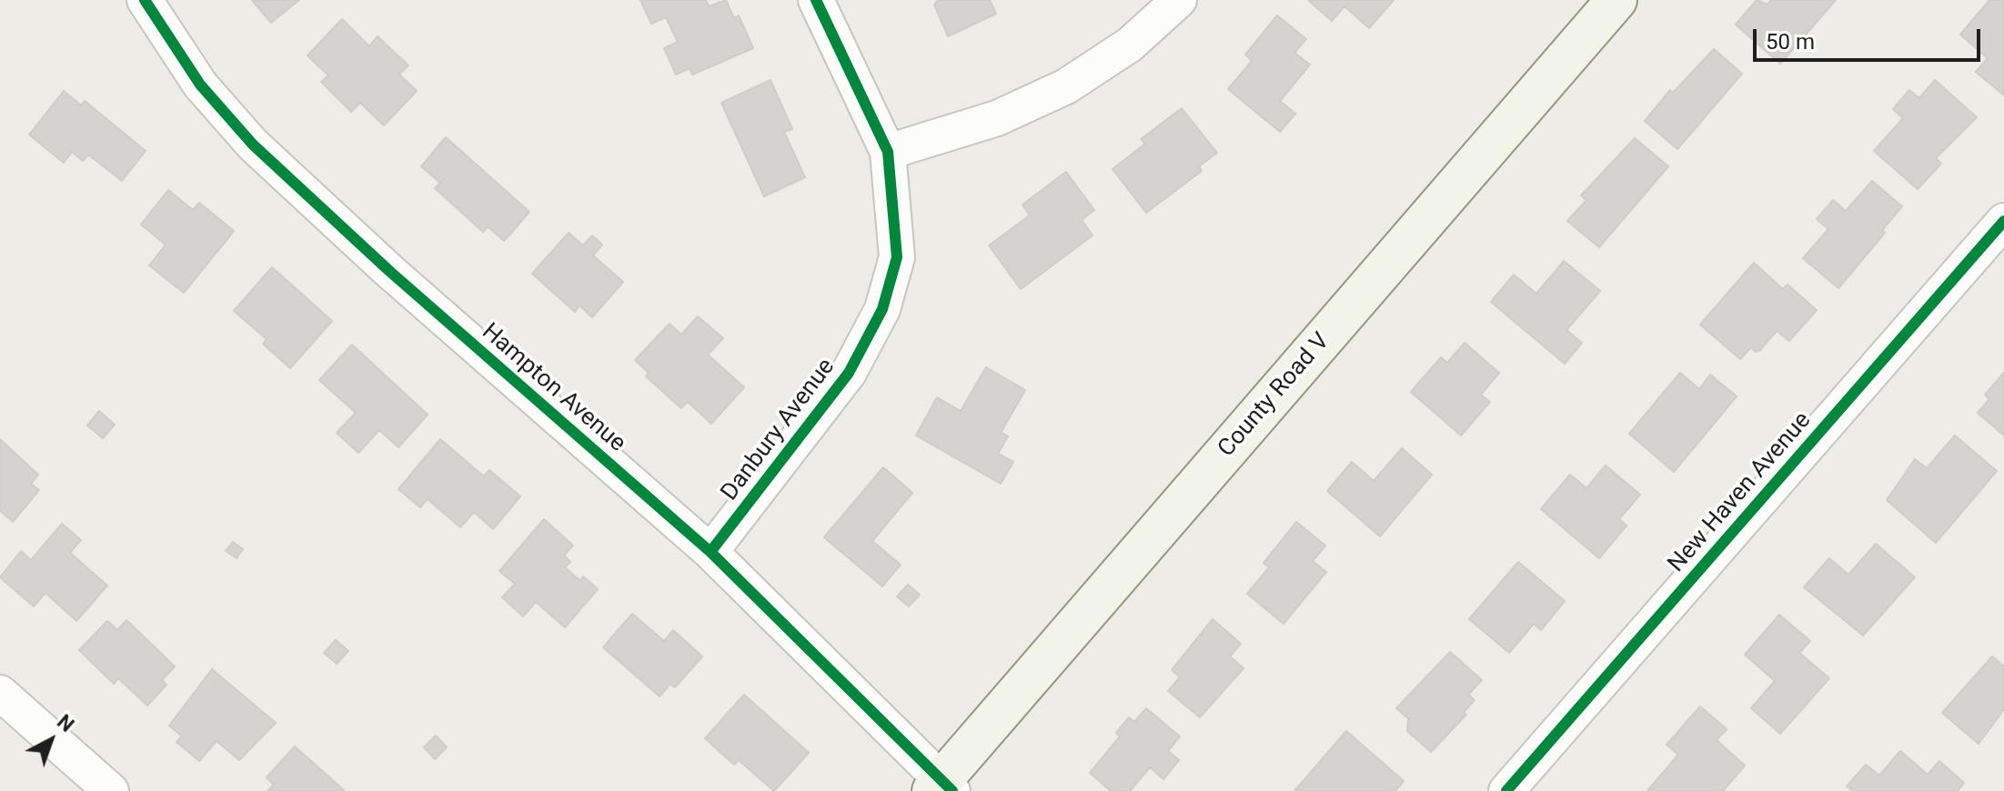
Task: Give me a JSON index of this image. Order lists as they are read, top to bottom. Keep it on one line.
{"streets":{"main road":["County Road V"],"street":["Hampton Avenue","Danbury Avenue","New Haven Avenue"]},"crossings":[["Hampton Avenue","County Road V"],["Hampton Avenue","Danbury Avenue"]],"scale_bar":"50 m","north":"top right"}
